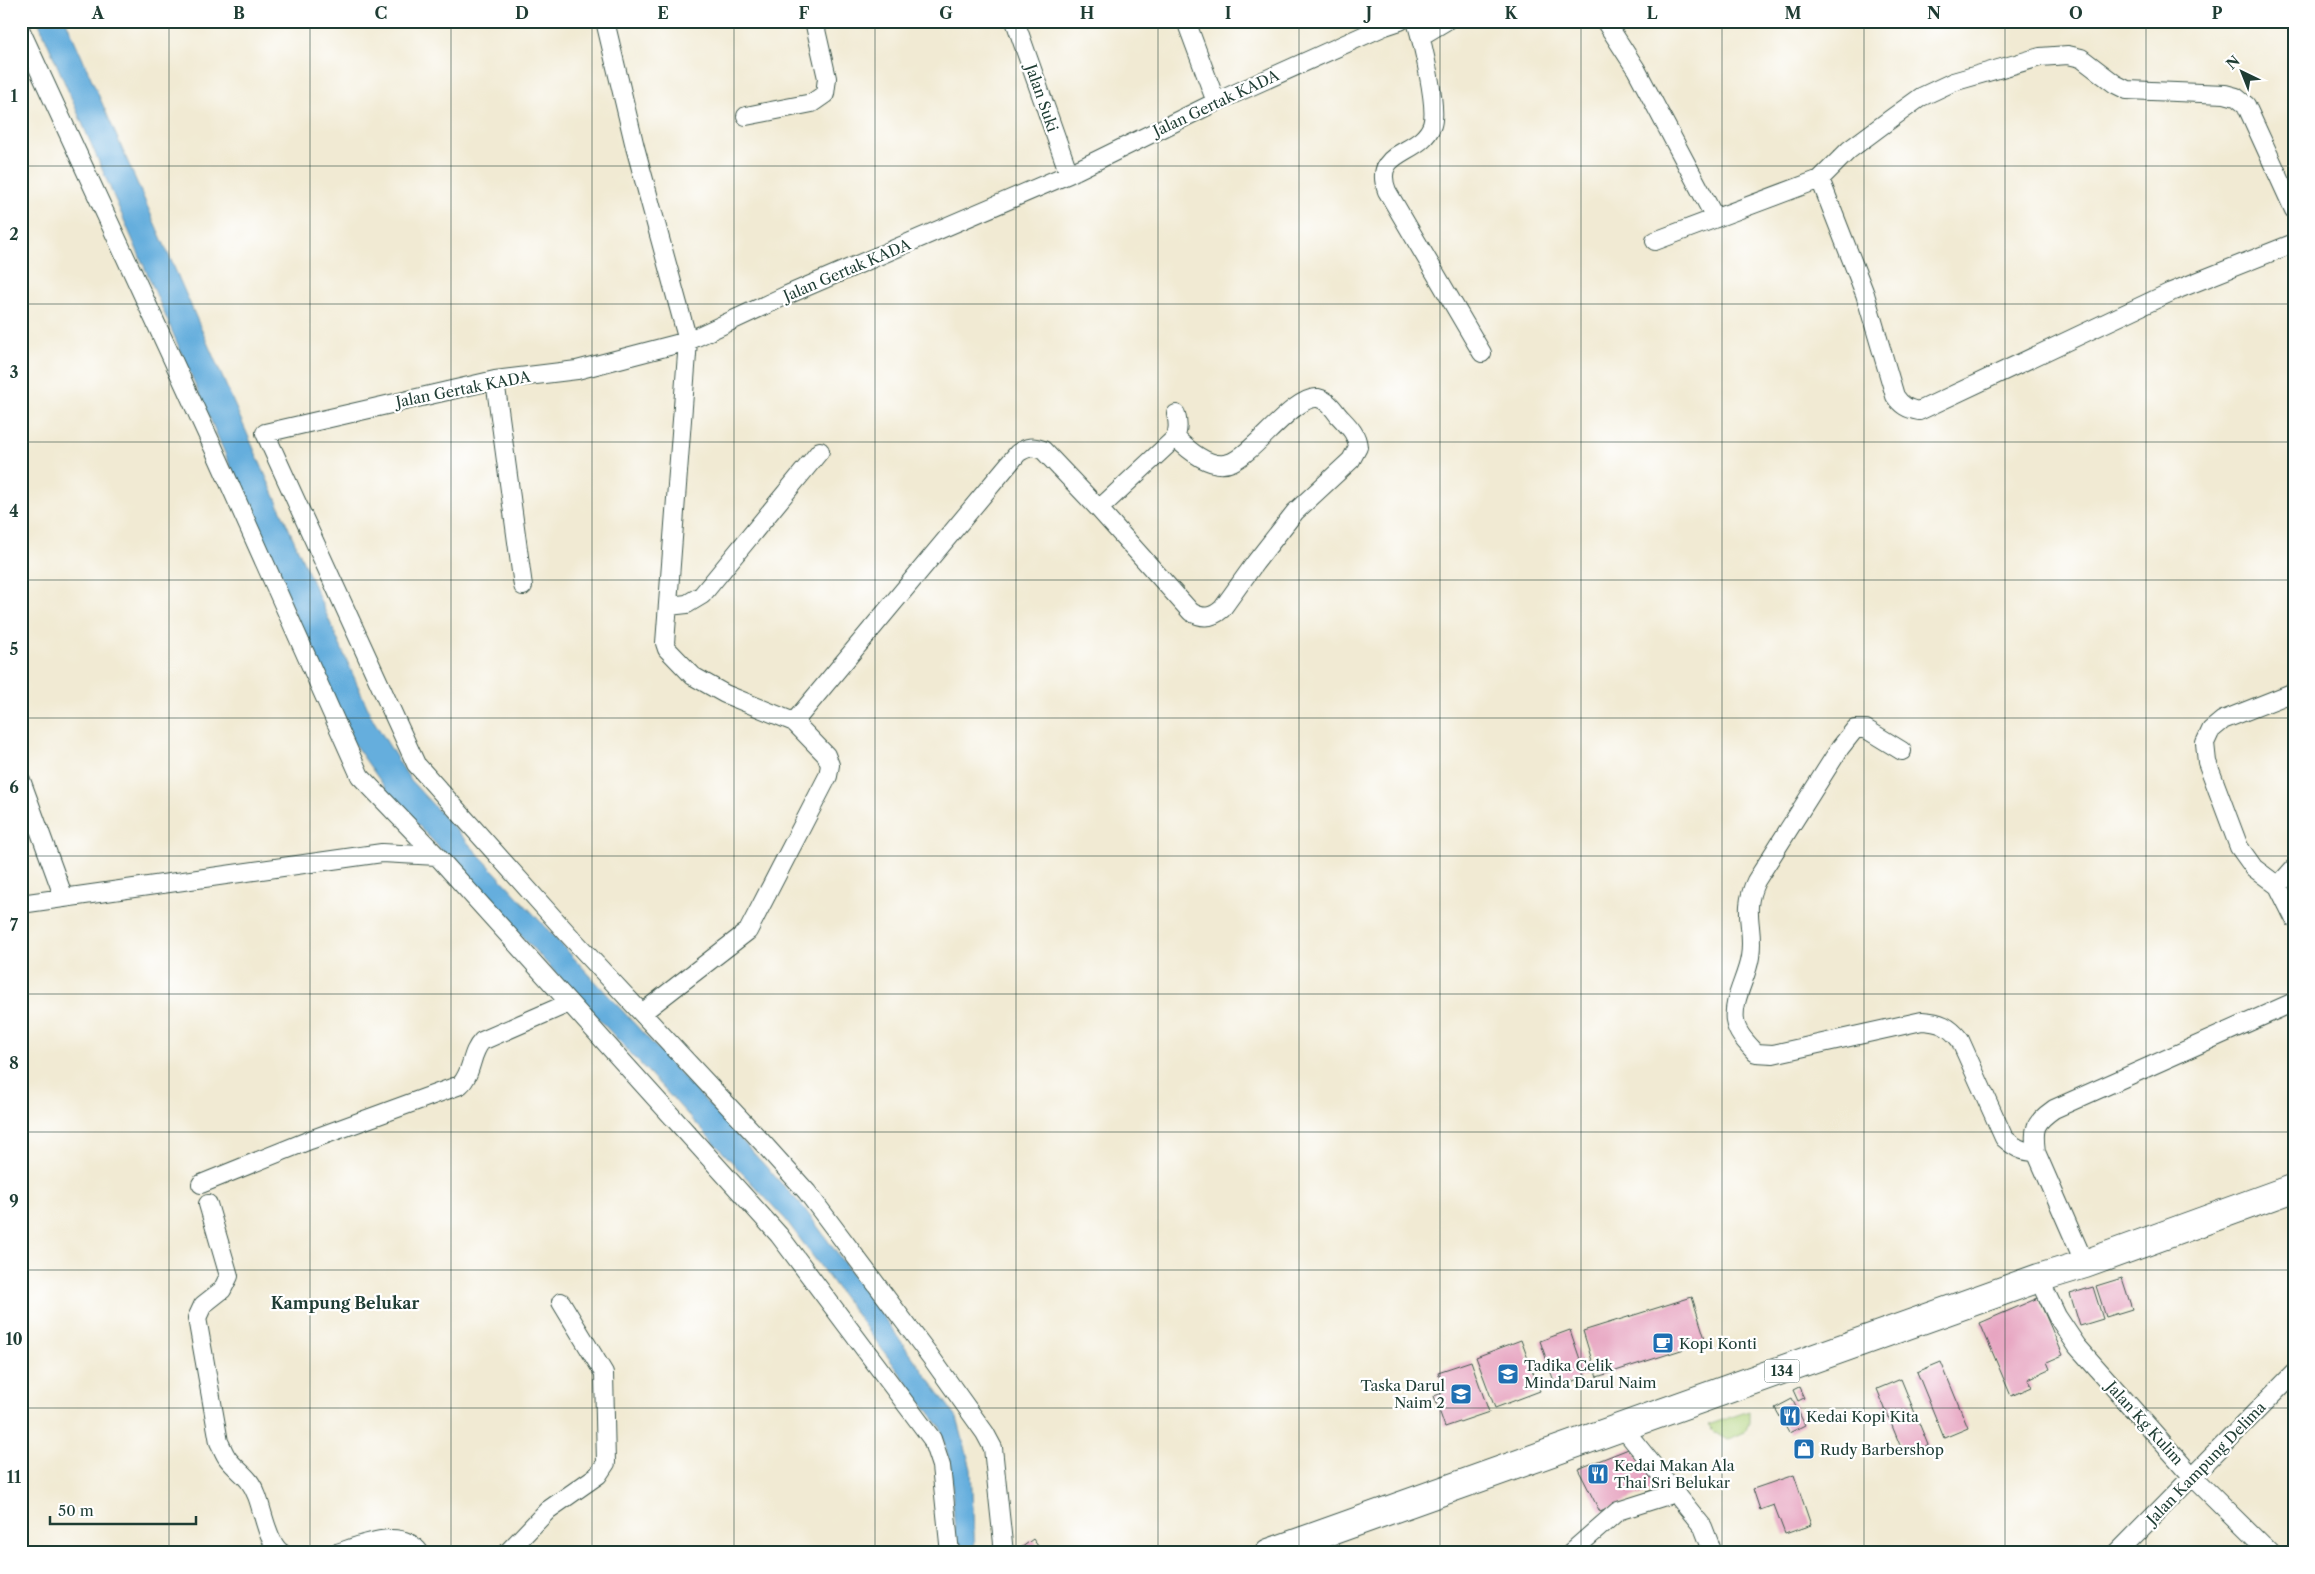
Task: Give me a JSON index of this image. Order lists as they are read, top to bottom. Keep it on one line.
{"streets":{"main road":["134"],"street":["Jalan Suki","Jalan Gertak KADA","Jalan Kg Kulim","Jalan Kampung Delima"]},"crossings":[["Jalan Suki","Jalan Gertak KADA"],["134","Jalan Kg Kulim"],["Jalan Kg Kulim","Jalan Kampung Delima"]],"districts":["Kampung Belukar"],"places":{"cafe":["Kopi Konti"],"school or university":["Tadika Celik Minda Darul Naim","Taska Darul Naim 2"],"restaurant":["Kedai Kopi Kita","Kedai Makan Ala Thai Sri Belukar"],"shop":["Rudy Barbershop"]},"scale_bar":"50 m","north":"top left","grid":{"columns":["A","B","C","D","E","F","G","H","I","J","K","L","M","N","O","P"],"rows":["1","2","3","4","5","6","7","8","9","10","11"]}}
